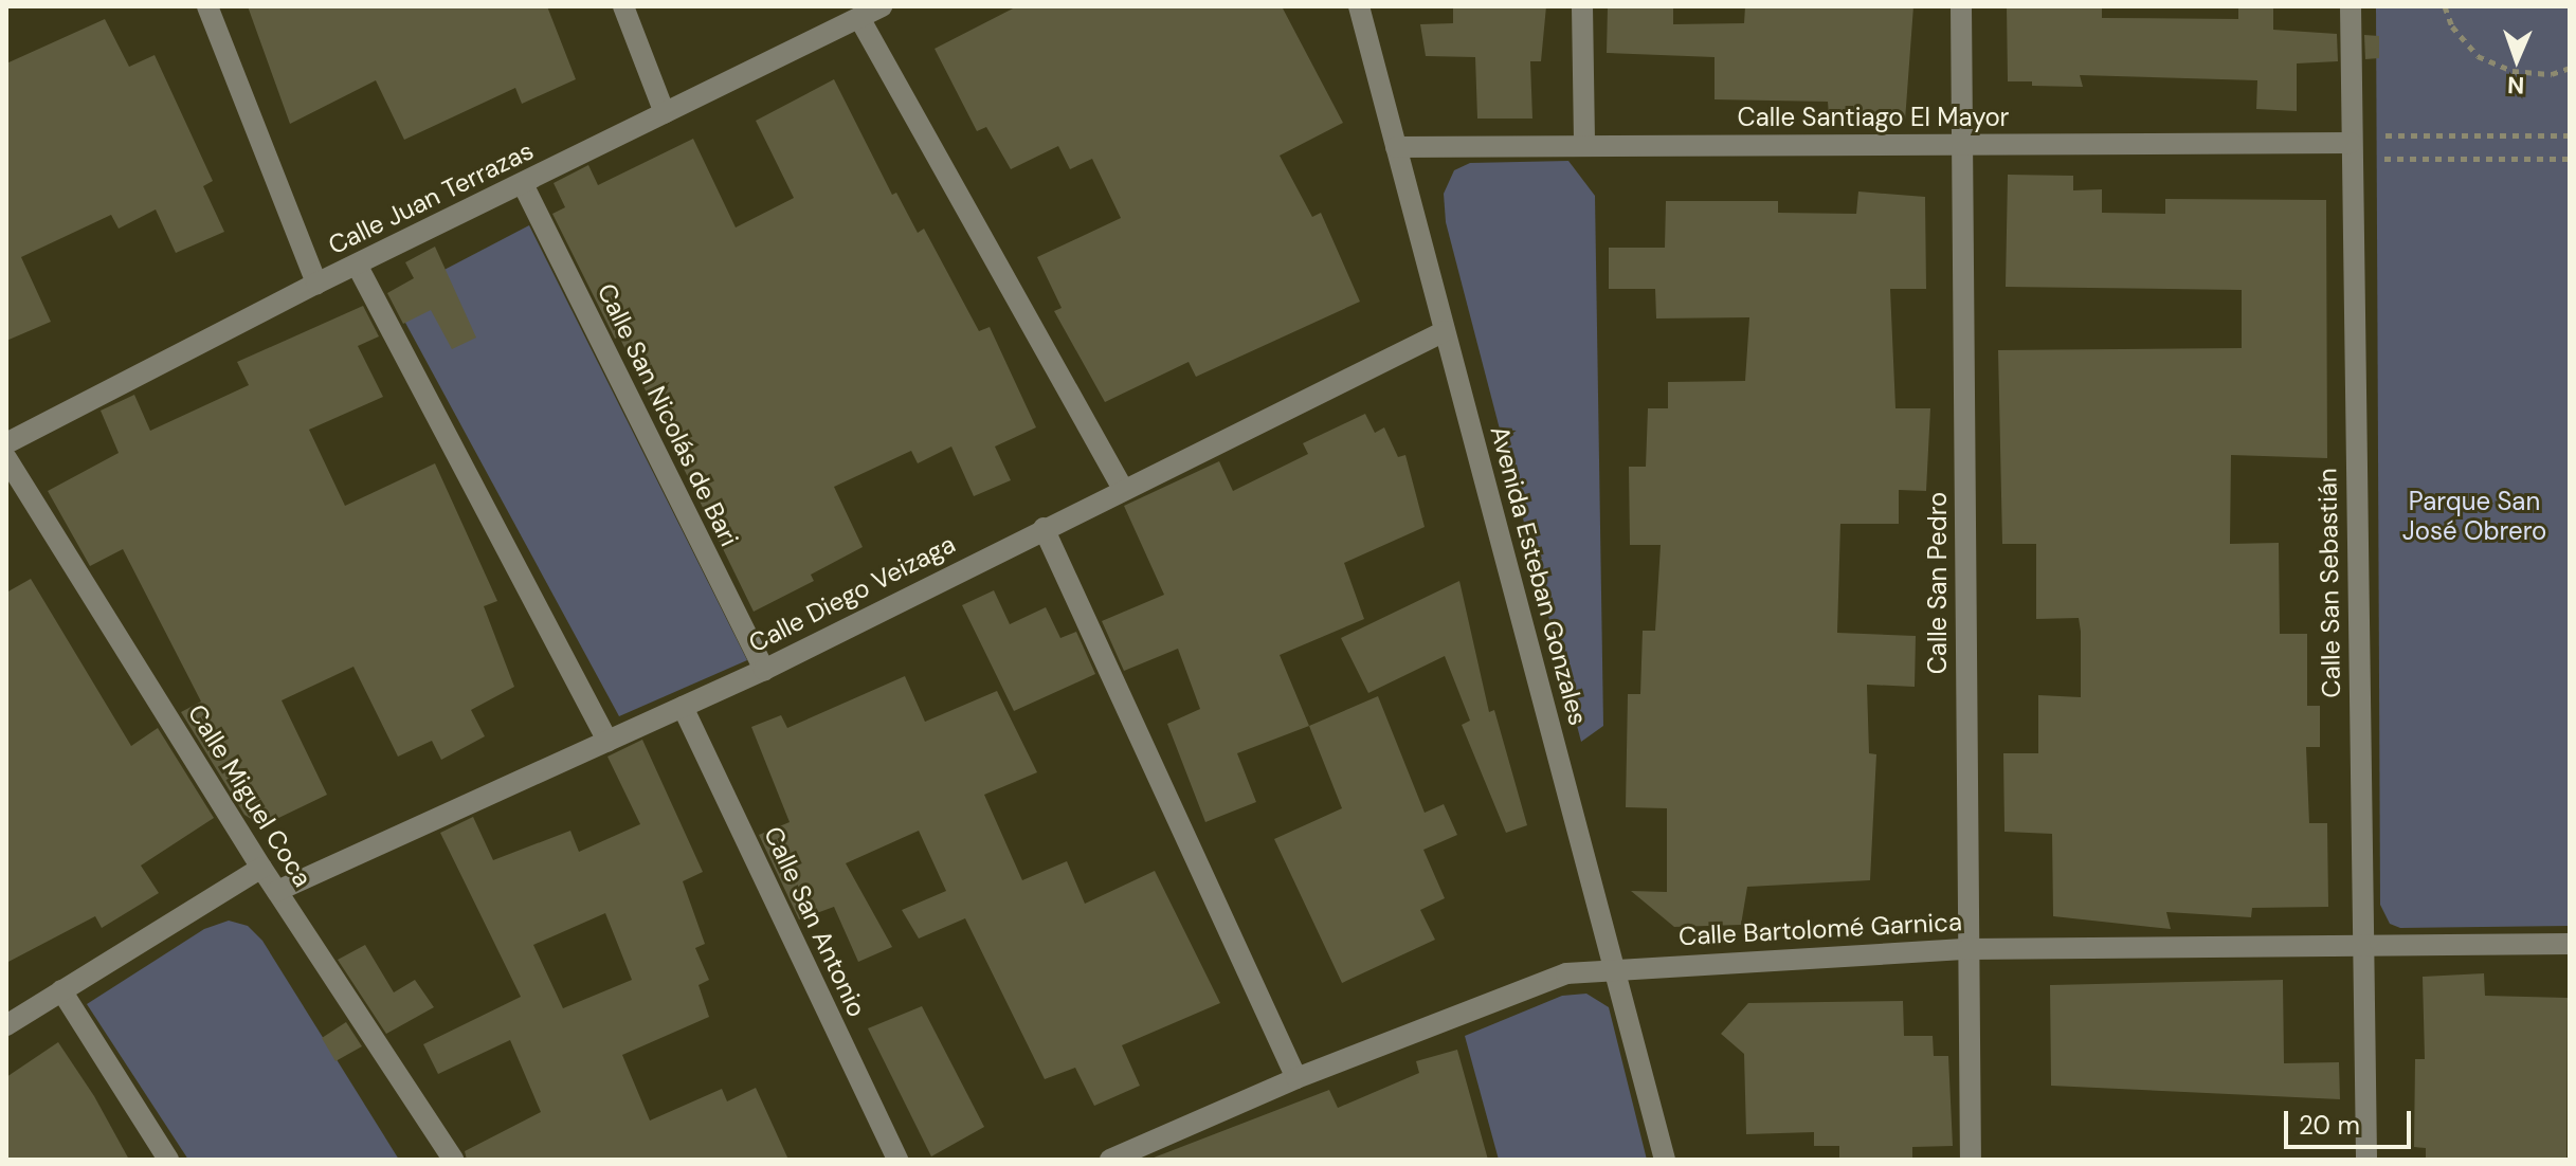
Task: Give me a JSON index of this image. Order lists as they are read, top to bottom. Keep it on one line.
{"streets":{"street":["Calle Santiago El Mayor","Calle Juan Terrazas","Calle San Nicolás de Bari","Avenida Esteban Gonzales","Calle San Pedro","Calle San Sebastián","Calle Diego Veizaga","Calle Miguel Coca","Calle San Antonio","Calle Bartolomé Garnica"]},"crossings":[["Calle Santiago El Mayor","Avenida Esteban Gonzales"],["Calle Santiago El Mayor","Calle San Pedro"],["Calle Santiago El Mayor","Calle San Sebastián"],["Calle Juan Terrazas","Calle San Nicolás de Bari"],["Calle San Nicolás de Bari","Calle Diego Veizaga"],["Avenida Esteban Gonzales","Calle Diego Veizaga"],["Avenida Esteban Gonzales","Calle Bartolomé Garnica"],["Calle San Pedro","Calle Bartolomé Garnica"],["Calle San Sebastián","Calle Bartolomé Garnica"],["Calle Diego Veizaga","Calle Miguel Coca"],["Calle Diego Veizaga","Calle San Antonio"]],"parks":["Parque San José Obrero"],"scale_bar":"20 m","north":"bottom"}
